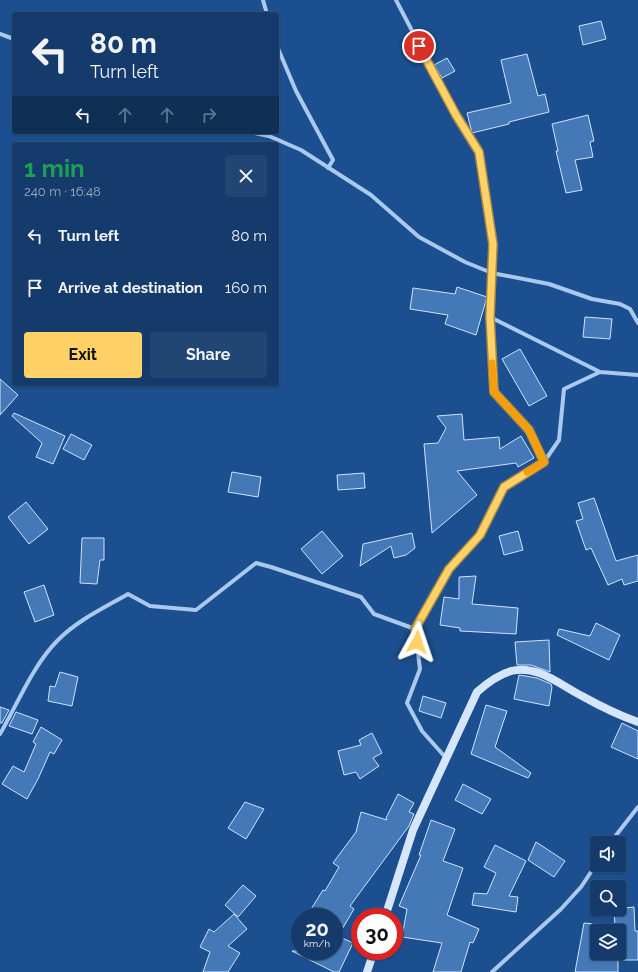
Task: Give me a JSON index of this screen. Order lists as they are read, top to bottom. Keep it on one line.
{"page":{"turn":["80 m","Turn left"],"heading":["1 min","240 m · 16:48"],"list":[{"name":"Turn left","value":"80 m"},{"name":"Arrive at destination","value":"160 m"}],"buttons":["Exit","Share"],"speed":"20 km/h","limit":"30"}}
